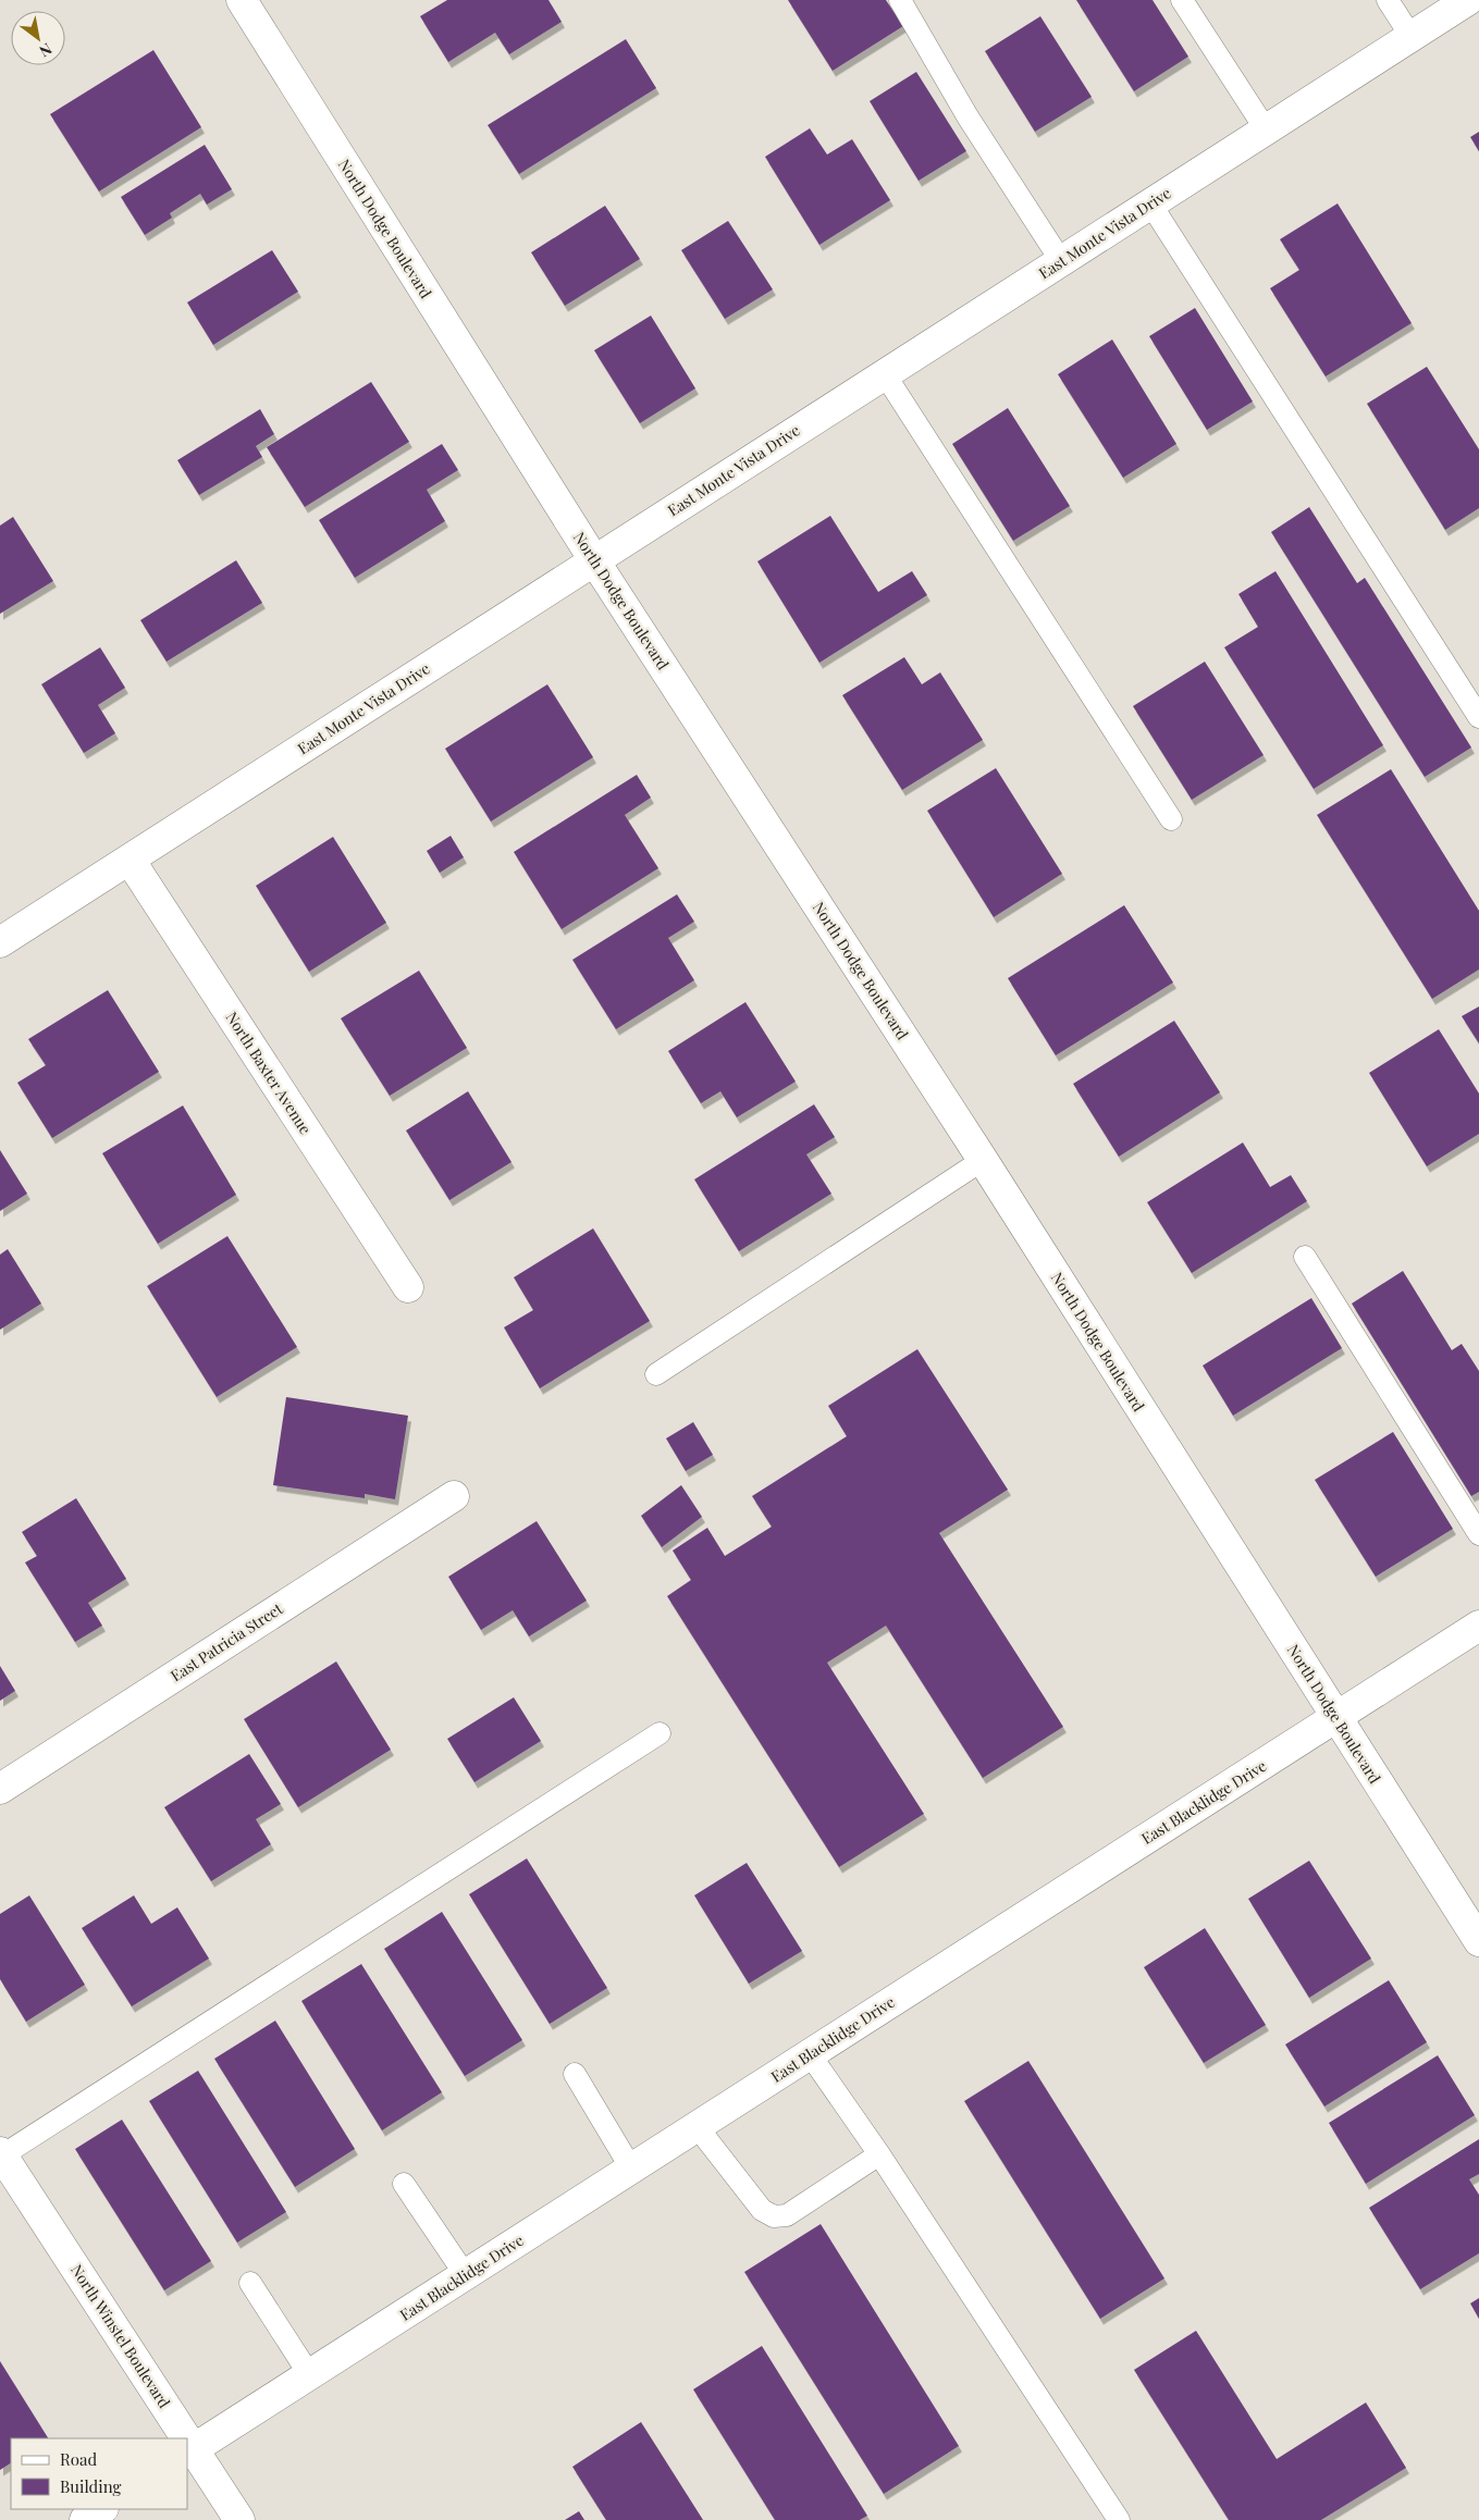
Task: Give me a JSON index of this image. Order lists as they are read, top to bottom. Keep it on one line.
{"streets":{"street":["North Dodge Boulevard","East Monte Vista Drive","North Baxter Avenue","East Patricia Street","East Blacklidge Drive","North Winstel Boulevard"]},"crossings":[["North Dodge Boulevard","East Monte Vista Drive"],["North Dodge Boulevard","East Blacklidge Drive"],["East Monte Vista Drive","North Baxter Avenue"],["East Blacklidge Drive","North Winstel Boulevard"]],"legend":["Road","Building"],"north":"bottom right"}
